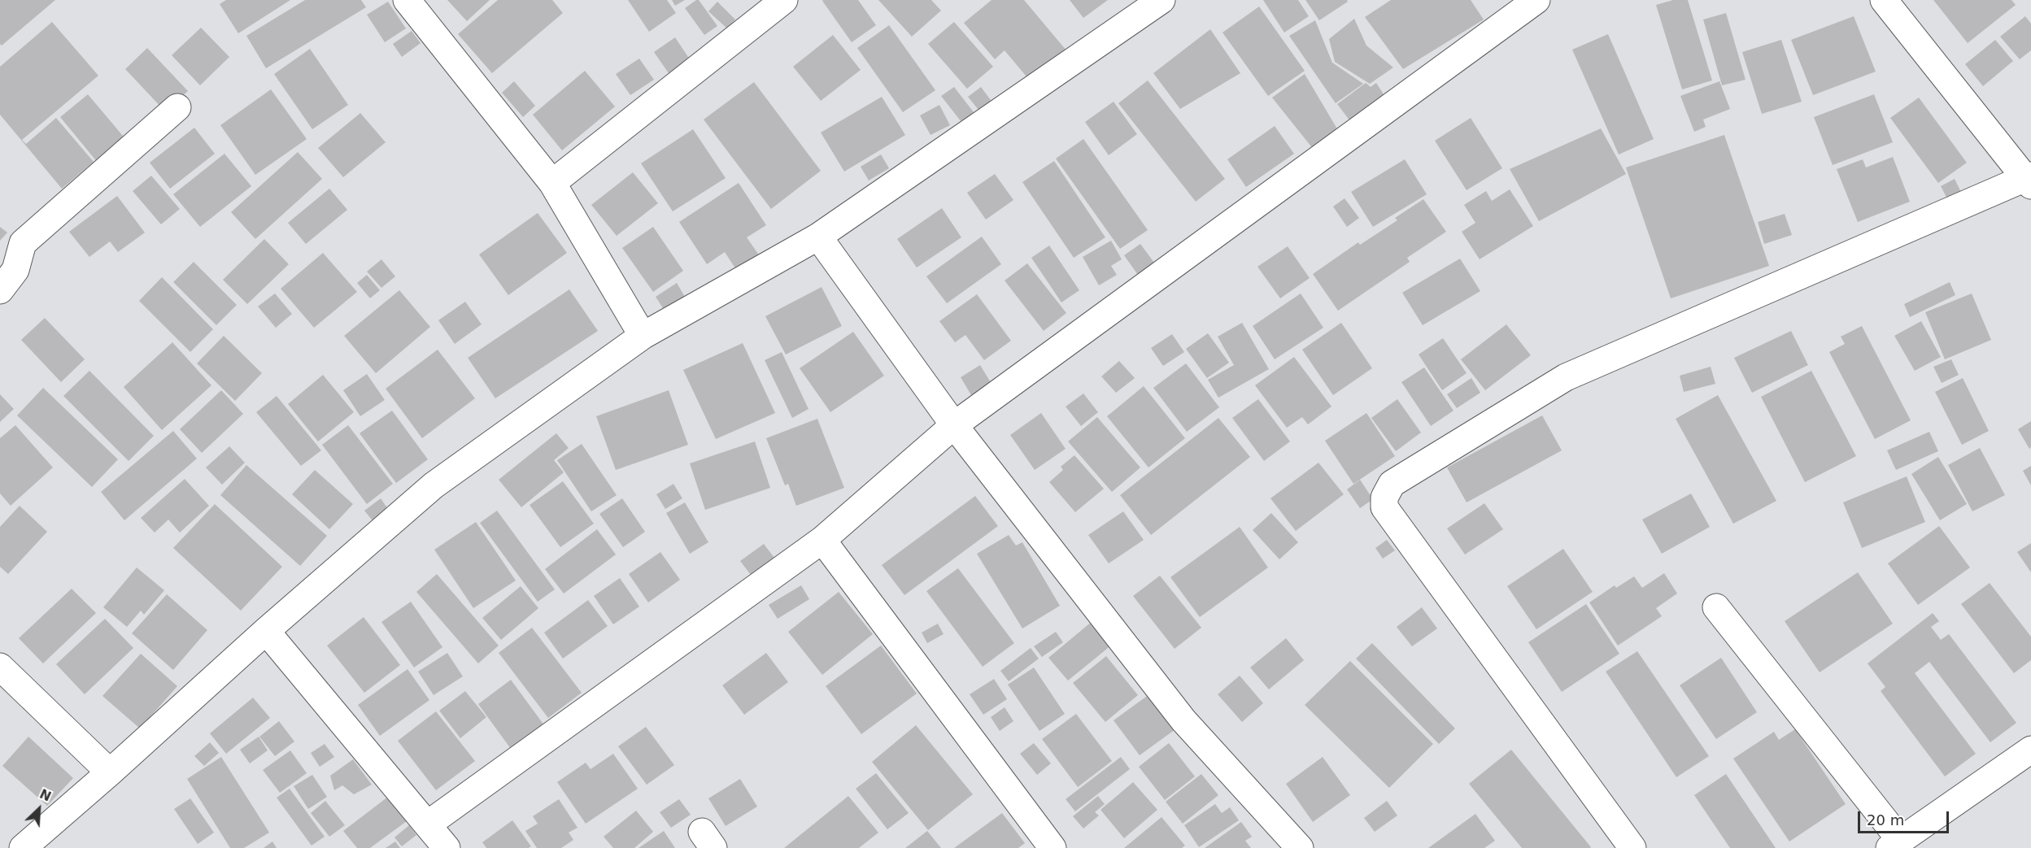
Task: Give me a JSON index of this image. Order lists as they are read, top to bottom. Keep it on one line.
{"scale_bar":"20 m","north":"top right"}
